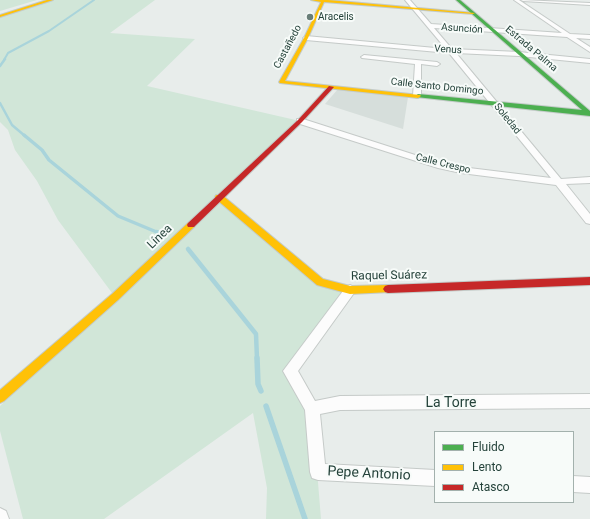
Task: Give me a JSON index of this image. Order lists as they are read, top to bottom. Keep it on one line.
{"streets":{"main road":["Castañedo","Estrada Palma","Calle Santo Domingo","Línea","Raquel Suárez"],"street":["Asunción","Venus","Soledad","Calle Crespo","La Torre","Pepe Antonio"]},"crossings":[["Asunción","Estrada Palma"],["Asunción","Soledad"],["Castañedo","Venus"],["Castañedo","Calle Santo Domingo"],["Estrada Palma","Venus"],["Estrada Palma","Calle Santo Domingo"],["Venus","Soledad"],["Calle Santo Domingo","Soledad"],["Calle Santo Domingo","Línea"],["Soledad","Calle Crespo"],["Calle Crespo","Línea"],["Línea","Raquel Suárez"],["Raquel Suárez","Pepe Antonio"],["La Torre","Pepe Antonio"]],"places":["Aracelis"],"legend":["Fluido","Lento","Atasco"]}
